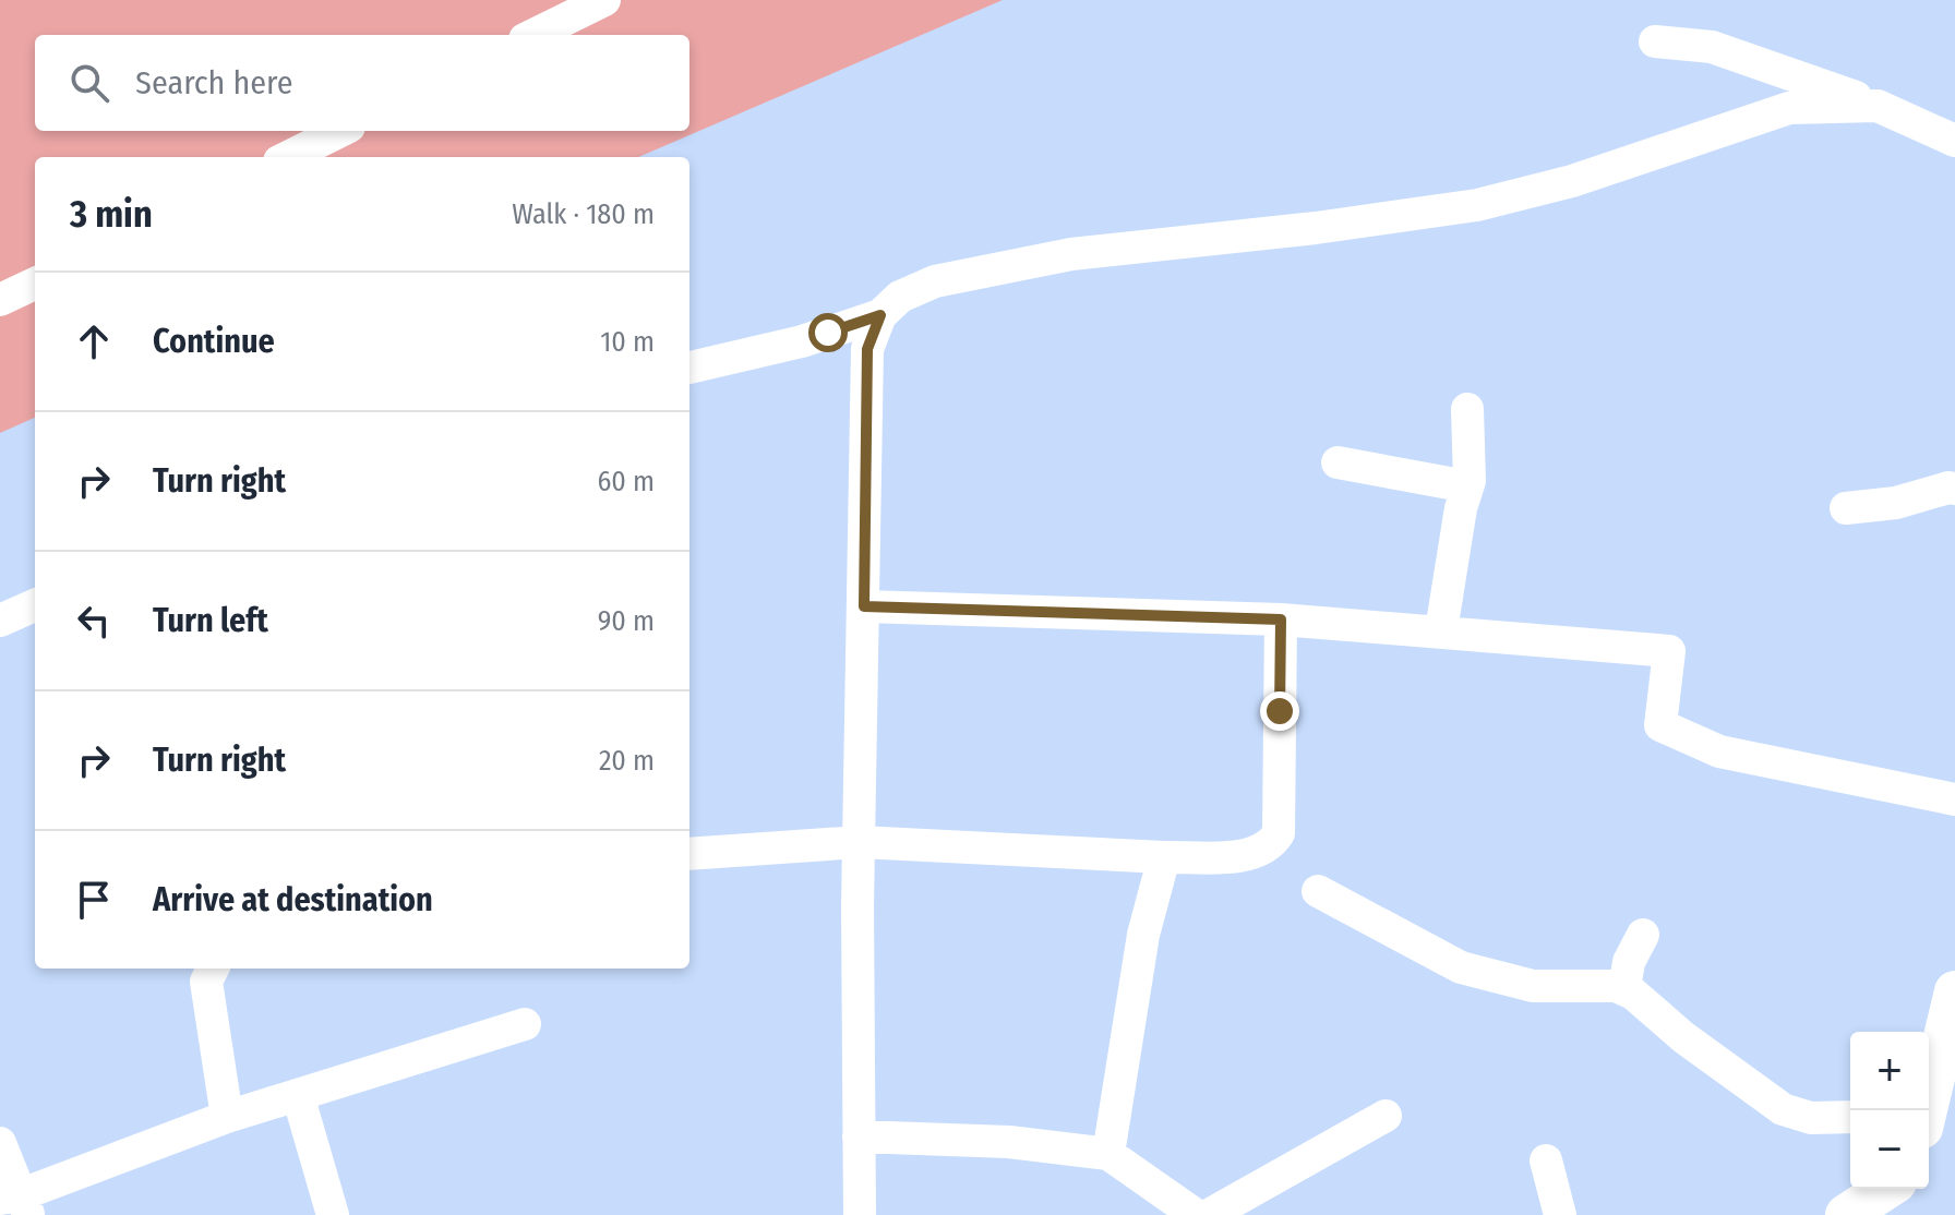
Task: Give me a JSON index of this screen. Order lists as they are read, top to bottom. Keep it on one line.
{"page":{"search":"Search here","heading":["3 min","Walk · 180 m"],"list":[["Continue","10 m"],["Turn right","60 m"],["Turn left","90 m"],["Turn right","20 m"],"Arrive at destination"],"map_buttons":["+","−"]}}
